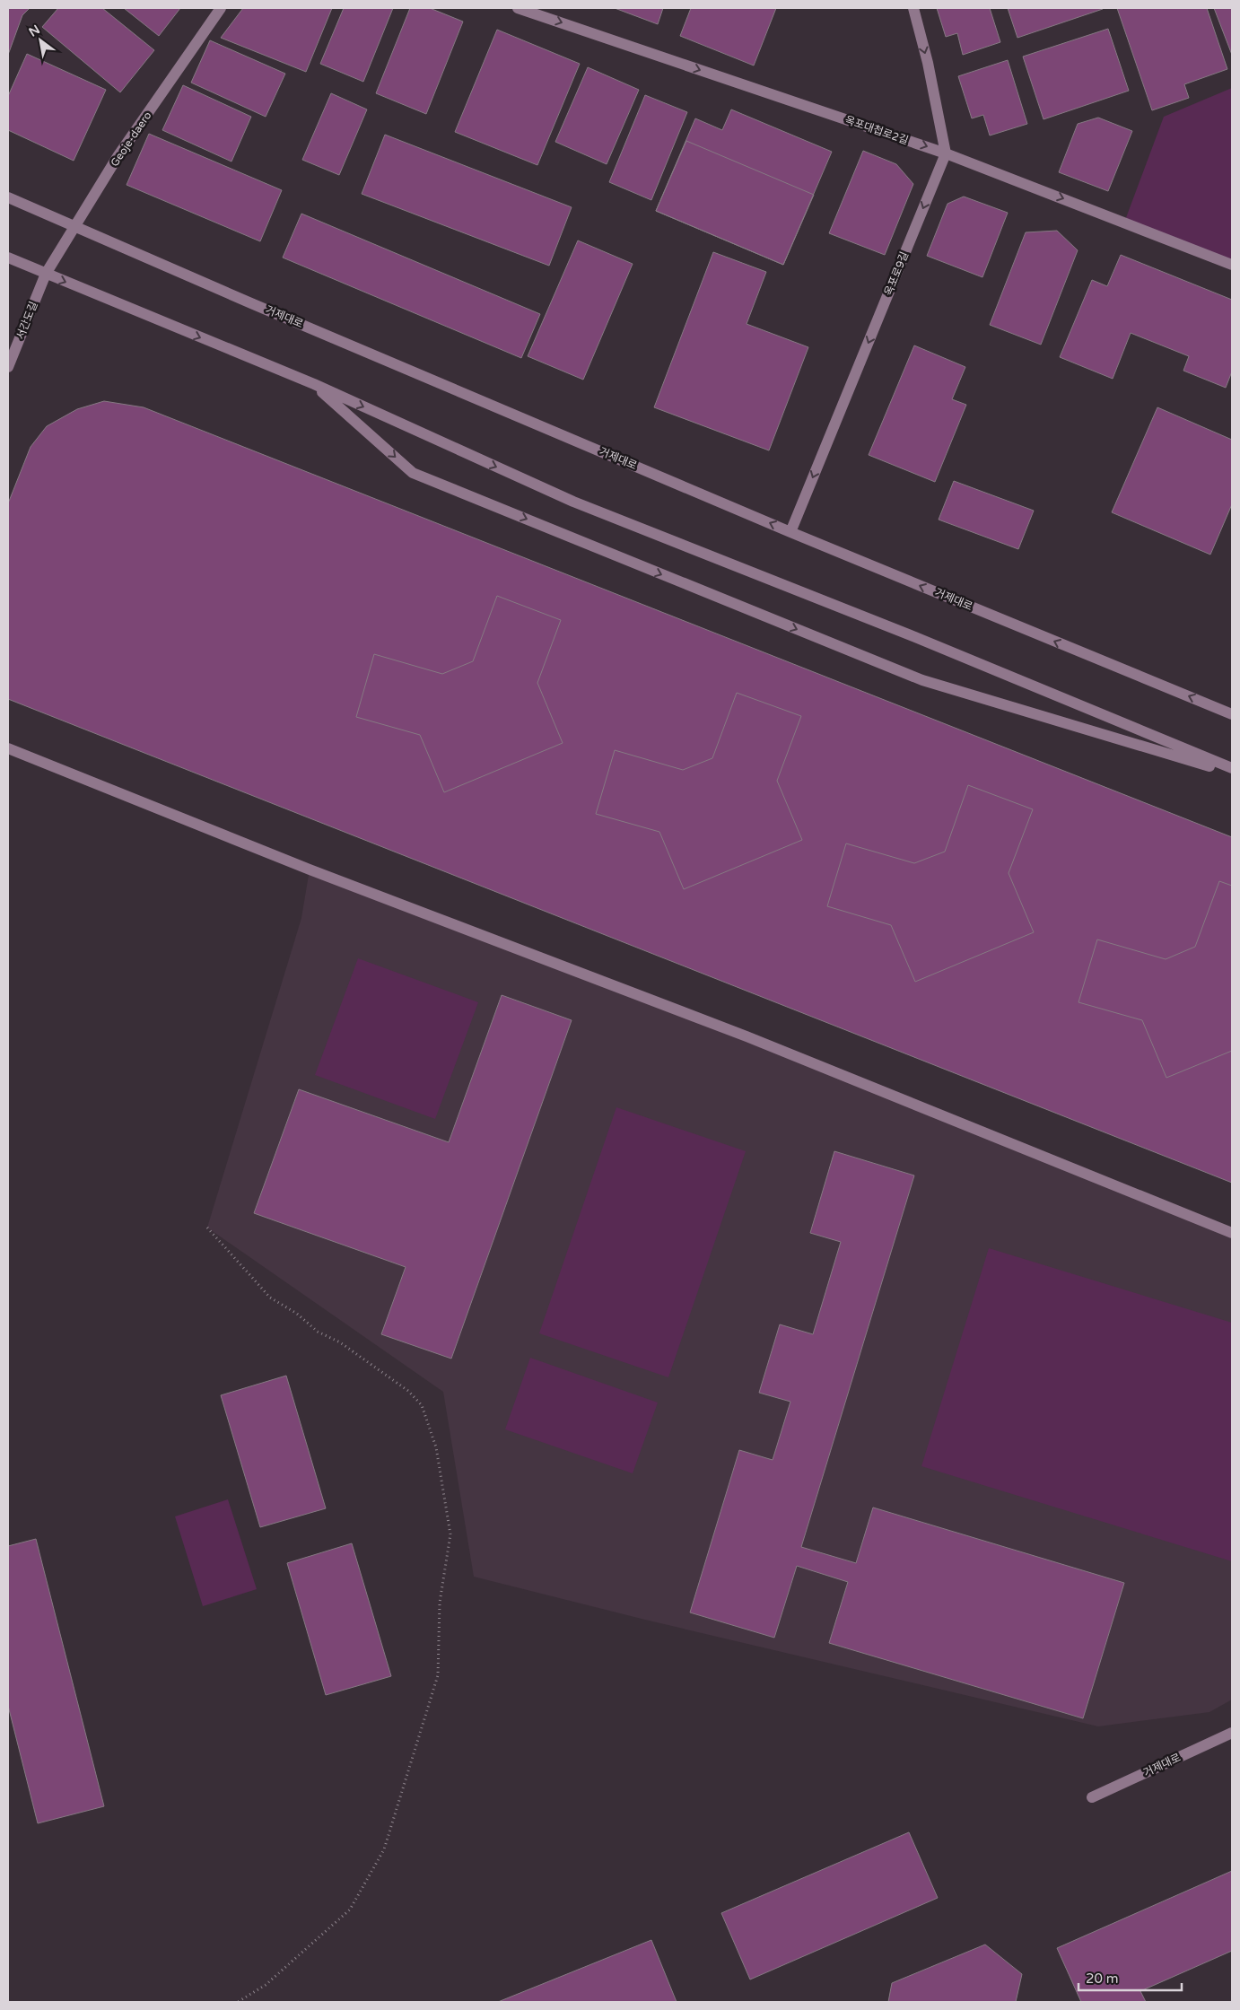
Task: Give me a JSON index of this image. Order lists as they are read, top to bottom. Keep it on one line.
{"streets":{"street":["옥포대첩로2길","Geoje-daero","옥포로9길","거제대로","서간도길"]},"crossings":[["옥포대첩로2길","옥포로9길"],["Geoje-daero","거제대로"],["Geoje-daero","서간도길"],["옥포로9길","거제대로"]],"one_way":["옥포대첩로2길","옥포로9길"],"scale_bar":"20 m","north":"top left"}
